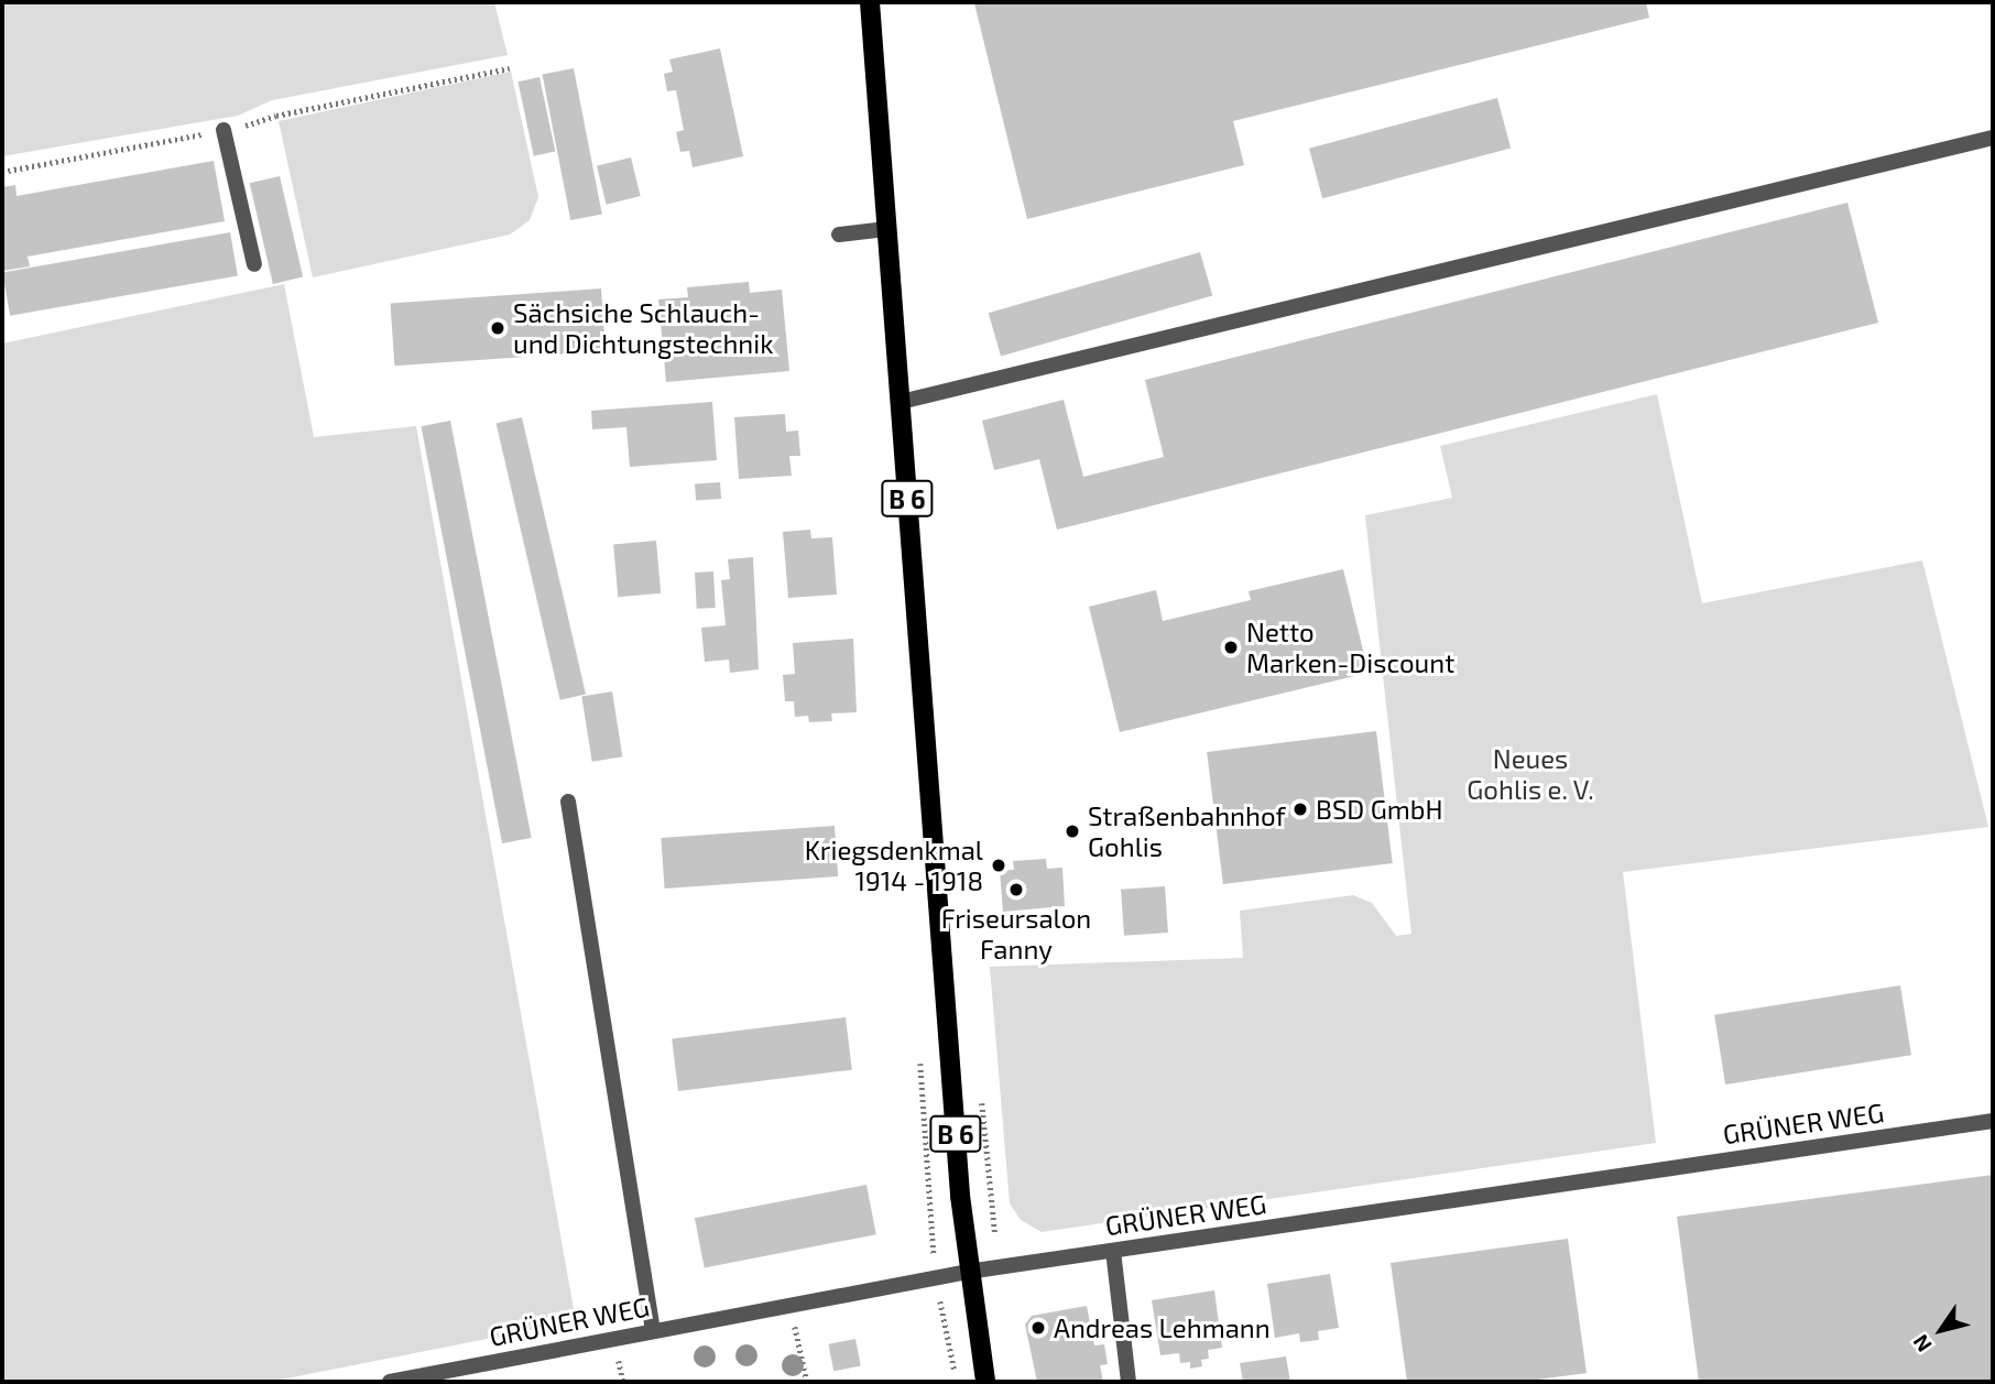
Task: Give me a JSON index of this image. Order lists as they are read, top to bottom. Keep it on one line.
{"streets":{"main road":["B 6"],"street":["GRÜNER WEG"]},"crossings":[["B 6","GRÜNER WEG"]],"parks":["Neues Gohlis e. V."],"places":["Sächsiche Schlauch- und Dichtungstechnik","Netto Marken-Discount","BSD GmbH","Straßenbahnhof Gohlis","Kriegsdenkmal 1914 - 1918","Friseursalon Fanny","Andreas Lehmann"],"north":"bottom left"}
